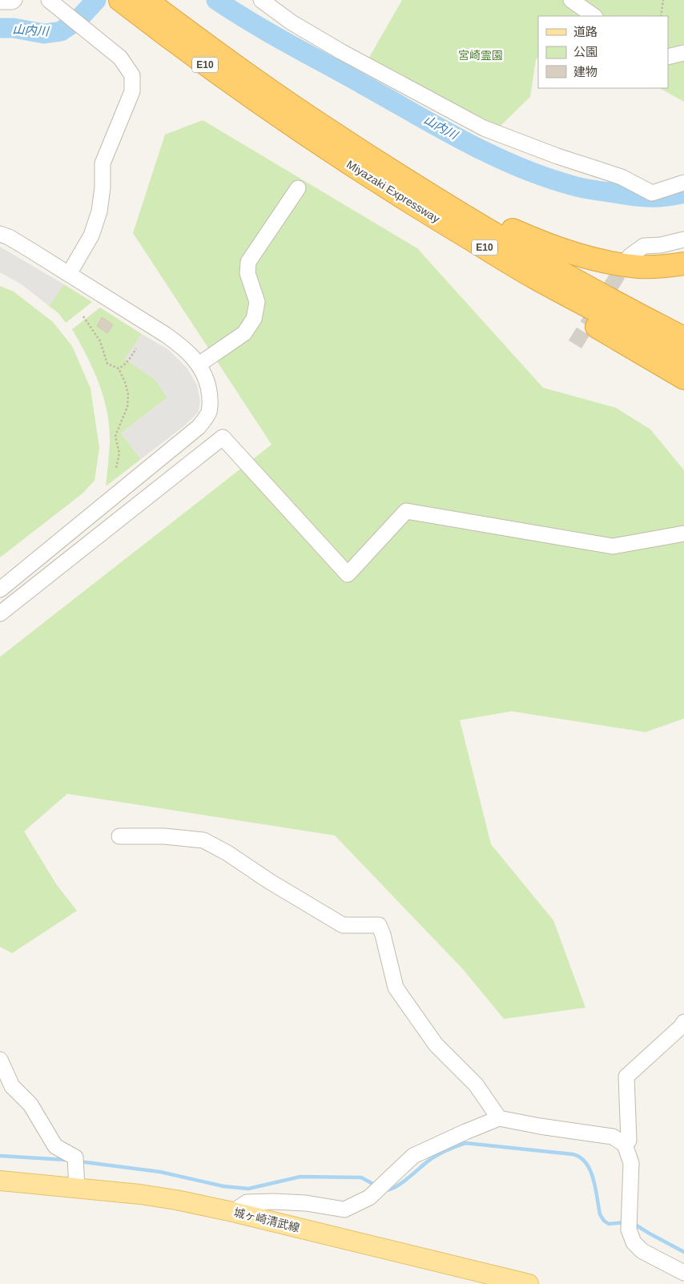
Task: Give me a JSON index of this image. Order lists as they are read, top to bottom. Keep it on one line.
{"streets":{"highway":["E10","Miyazaki Expressway"],"main road":["城ヶ崎清武線"]},"water":["山内川"],"parks":["宮崎霊園"],"legend":["道路","公園","建物"]}
